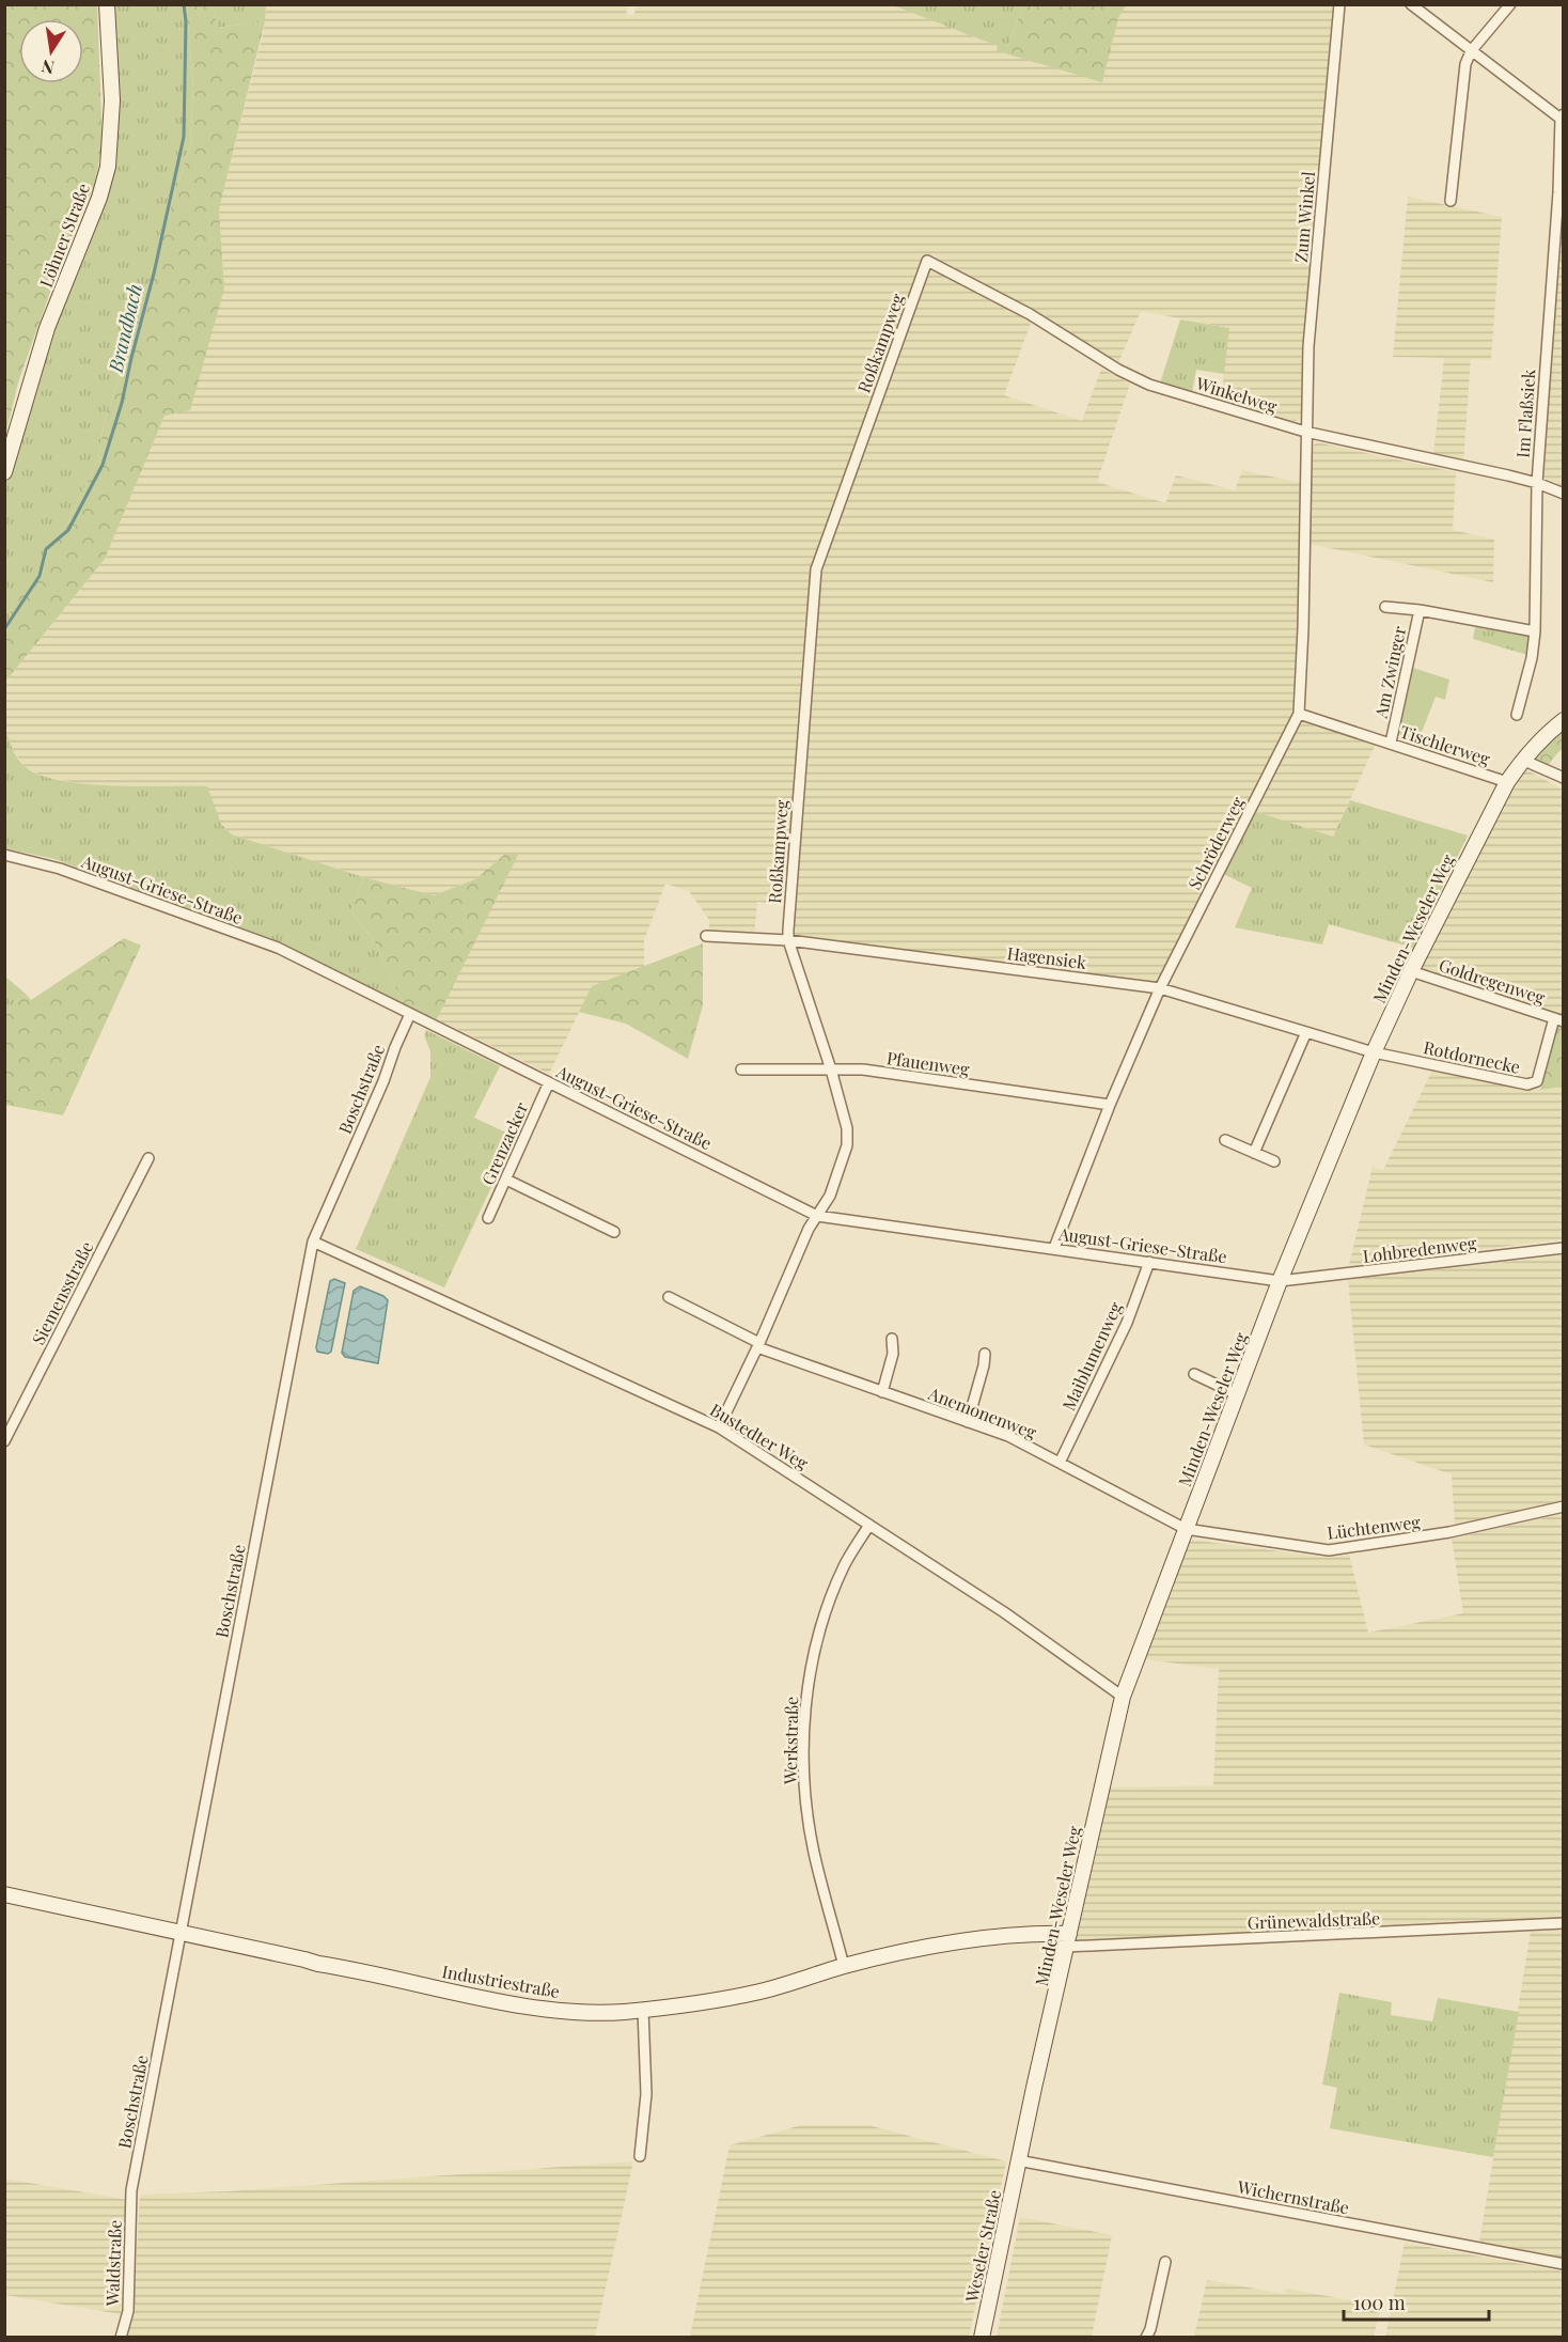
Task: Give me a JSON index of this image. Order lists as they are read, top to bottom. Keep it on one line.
{"streets":{"street":["Zum Winkel","Löhner Straße","Roßkampweg","Winkelweg","Im Flaßsiek","Am Zwinger","Tischlerweg","Schröderweg","August-Griese-Straße","Minden-Weseler Weg","Hagensiek","Goldregenweg","Rotdornecke","Pfauenweg","Boschstraße","Grenzacker","Lohbredenweg","Siemensstraße","Maiblumenweg","Anemonenweg","Bustedter Weg","Lüchtenweg","Werkstraße","Grünewaldstraße","Industriestraße","Wichernstraße","Weseler Straße","Waldstraße"]},"crossings":[["Zum Winkel","Winkelweg"],["Zum Winkel","Schröderweg"],["Roßkampweg","Winkelweg"],["Roßkampweg","August-Griese-Straße"],["Roßkampweg","Hagensiek"],["Roßkampweg","Pfauenweg"],["Roßkampweg","Anemonenweg"],["Roßkampweg","Bustedter Weg"],["Winkelweg","Im Flaßsiek"],["Winkelweg","Schröderweg"],["Im Flaßsiek","Am Zwinger"],["Am Zwinger","Tischlerweg"],["Tischlerweg","Schröderweg"],["Tischlerweg","Minden-Weseler Weg"],["Schröderweg","August-Griese-Straße"],["Schröderweg","Hagensiek"],["Schröderweg","Pfauenweg"],["August-Griese-Straße","Minden-Weseler Weg"],["August-Griese-Straße","Boschstraße"],["August-Griese-Straße","Grenzacker"],["August-Griese-Straße","Lohbredenweg"],["August-Griese-Straße","Maiblumenweg"],["Minden-Weseler Weg","Hagensiek"],["Minden-Weseler Weg","Goldregenweg"],["Minden-Weseler Weg","Rotdornecke"],["Minden-Weseler Weg","Lohbredenweg"],["Minden-Weseler Weg","Anemonenweg"],["Minden-Weseler Weg","Bustedter Weg"],["Minden-Weseler Weg","Lüchtenweg"],["Minden-Weseler Weg","Grünewaldstraße"],["Minden-Weseler Weg","Industriestraße"],["Minden-Weseler Weg","Wichernstraße"],["Minden-Weseler Weg","Weseler Straße"],["Hagensiek","Rotdornecke"],["Goldregenweg","Rotdornecke"],["Boschstraße","Bustedter Weg"],["Boschstraße","Industriestraße"],["Boschstraße","Waldstraße"],["Maiblumenweg","Anemonenweg"],["Anemonenweg","Lüchtenweg"],["Bustedter Weg","Werkstraße"],["Werkstraße","Industriestraße"],["Grünewaldstraße","Industriestraße"],["Wichernstraße","Weseler Straße"]],"water":["Brandbach"],"scale_bar":"100 m","north":"bottom"}
